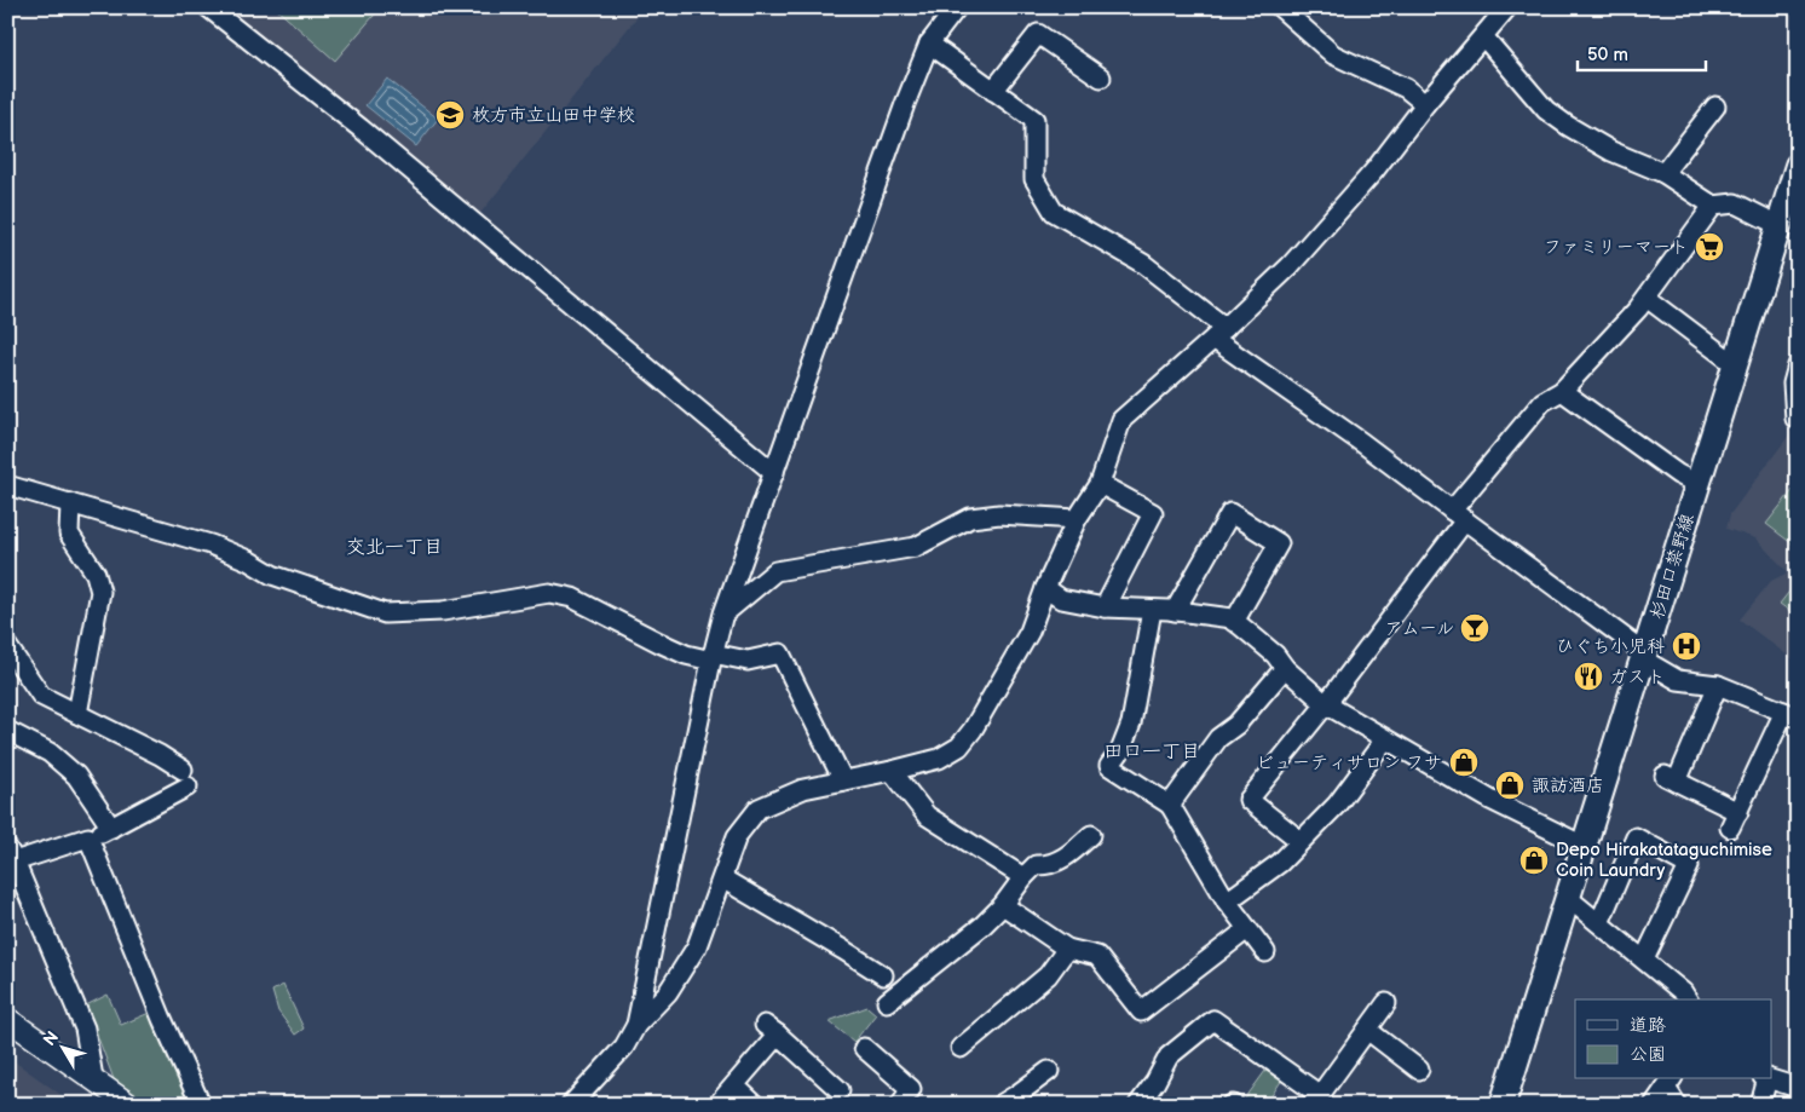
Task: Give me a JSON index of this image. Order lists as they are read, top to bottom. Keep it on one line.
{"streets":{"main road":["杉田口禁野線"]},"districts":["交北一丁目","田口一丁目"],"places":{"school or university":["枚方市立山田中学校"],"supermarket":["ファミリーマート"],"bar":["アムール"],"hospital":["ひぐち小児科"],"restaurant":["ガスト"],"shop":["ビューティサロン フサ","諏訪酒店","Depo Hirakatataguchimise Coin Laundry"]},"legend":["道路","公園"],"scale_bar":"50 m","north":"top left"}
